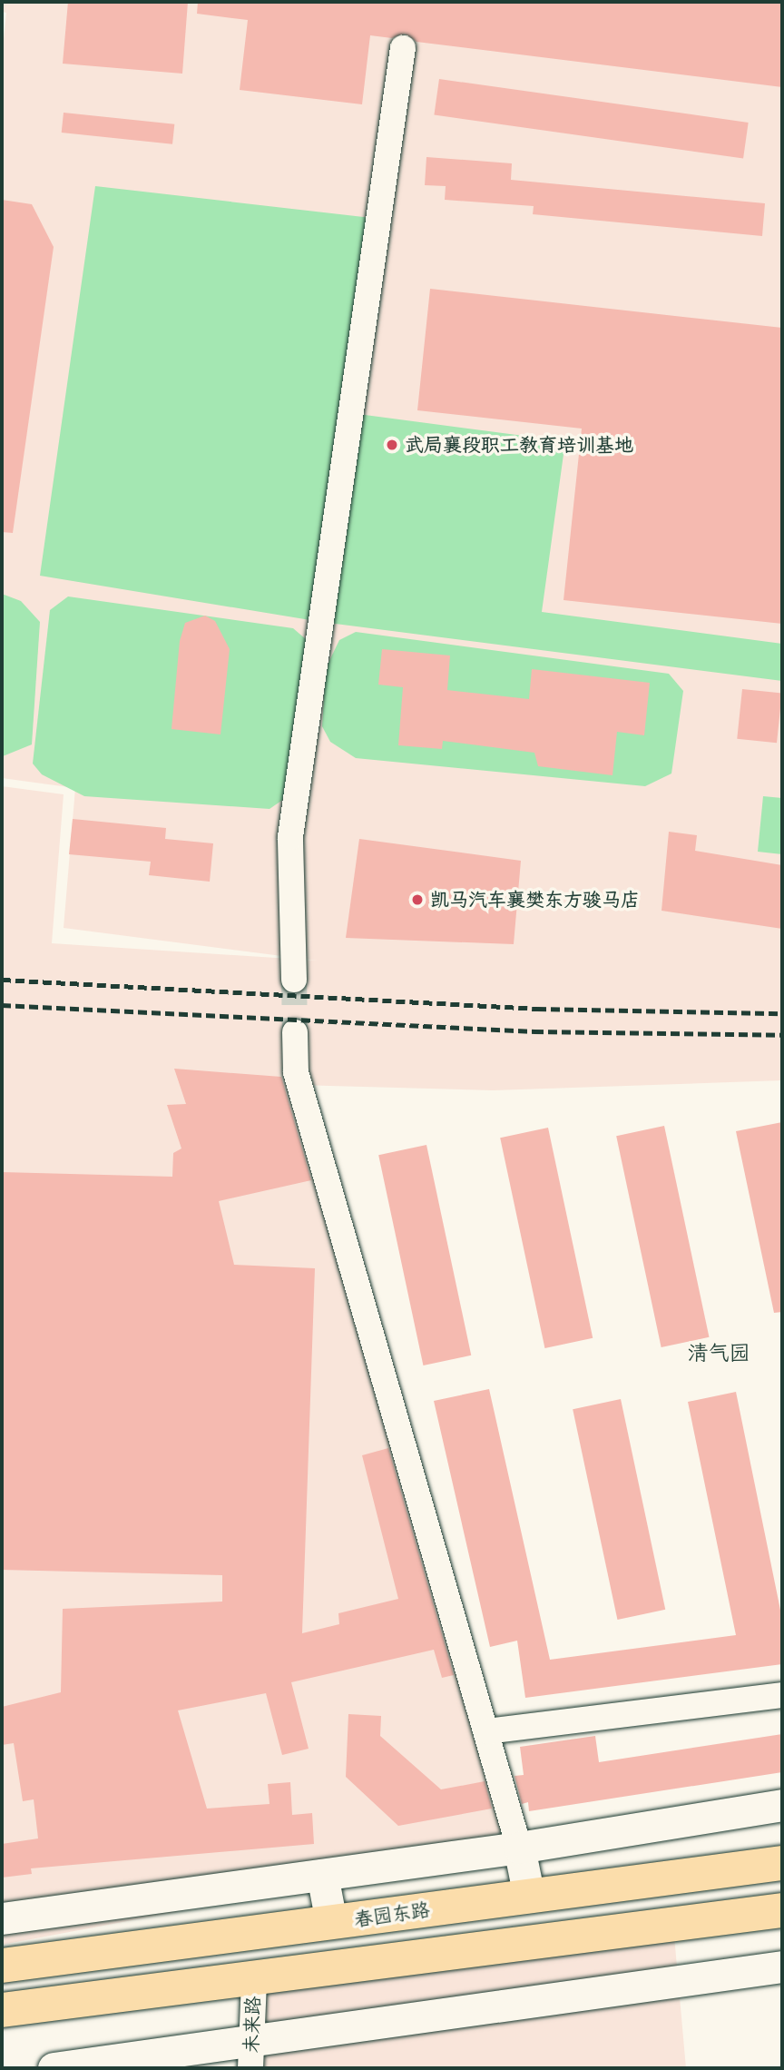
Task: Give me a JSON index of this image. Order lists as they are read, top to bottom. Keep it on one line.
{"streets":{"main road":["春园东路"],"street":["未来路"]},"districts":["清气园"],"places":["武局襄段职工教育培训基地","凯马汽车襄樊东方骏马店"]}
